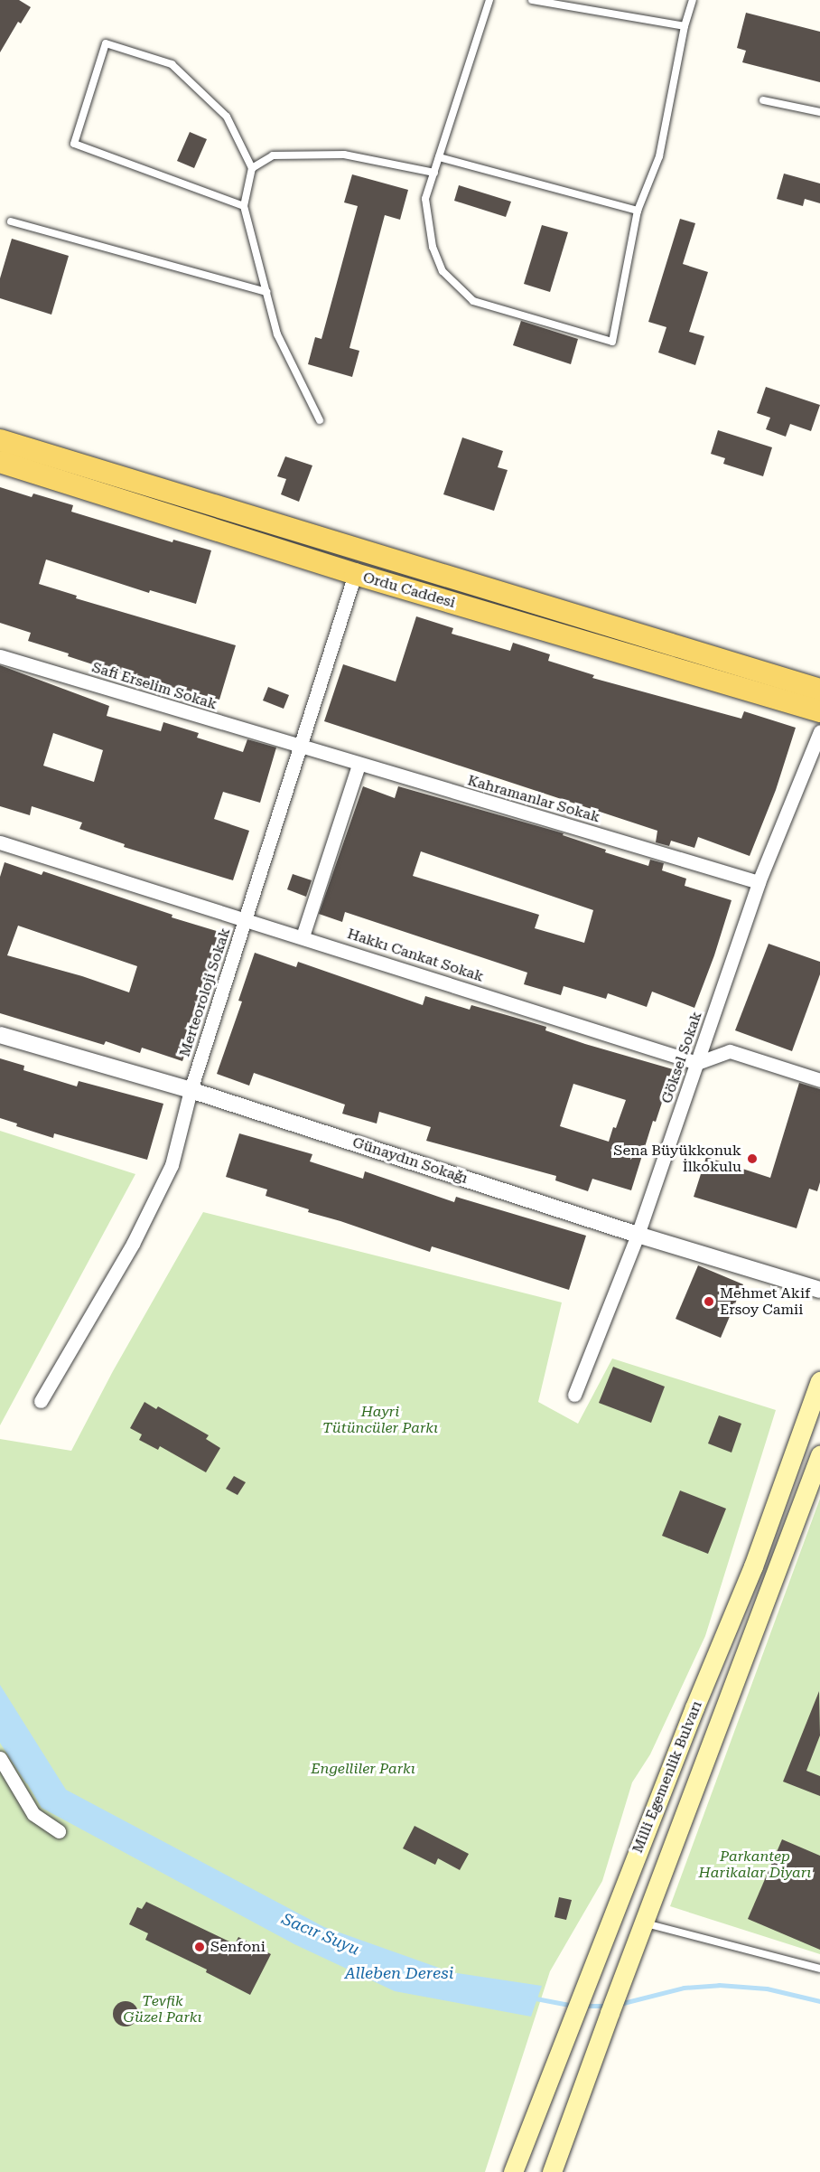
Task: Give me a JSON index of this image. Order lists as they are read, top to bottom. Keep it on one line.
{"streets":{"main road":["Ordu Caddesi","Milli Egemenlik Bulvarı"],"street":["Safi Erselim Sokak","Kahramanlar Sokak","Hakkı Cankat Sokak","Merteoroloji Sokak","Göksel Sokak","Günaydın Sokağı"]},"crossings":[["Ordu Caddesi","Merteoroloji Sokak"],["Safi Erselim Sokak","Kahramanlar Sokak"],["Safi Erselim Sokak","Merteoroloji Sokak"],["Kahramanlar Sokak","Merteoroloji Sokak"],["Kahramanlar Sokak","Göksel Sokak"],["Hakkı Cankat Sokak","Merteoroloji Sokak"],["Hakkı Cankat Sokak","Göksel Sokak"],["Merteoroloji Sokak","Günaydın Sokağı"],["Göksel Sokak","Günaydın Sokağı"]],"water":["Sacır Suyu","Alleben Deresi"],"parks":["Hayri Tütüncüler Parkı","Engelliler Parkı","Parkantep Harikalar Diyarı","Tevfik Güzel Parkı"],"places":["Sena Büyükkonuk İlkokulu","Mehmet Akif Ersoy Camii","Senfoni"]}
